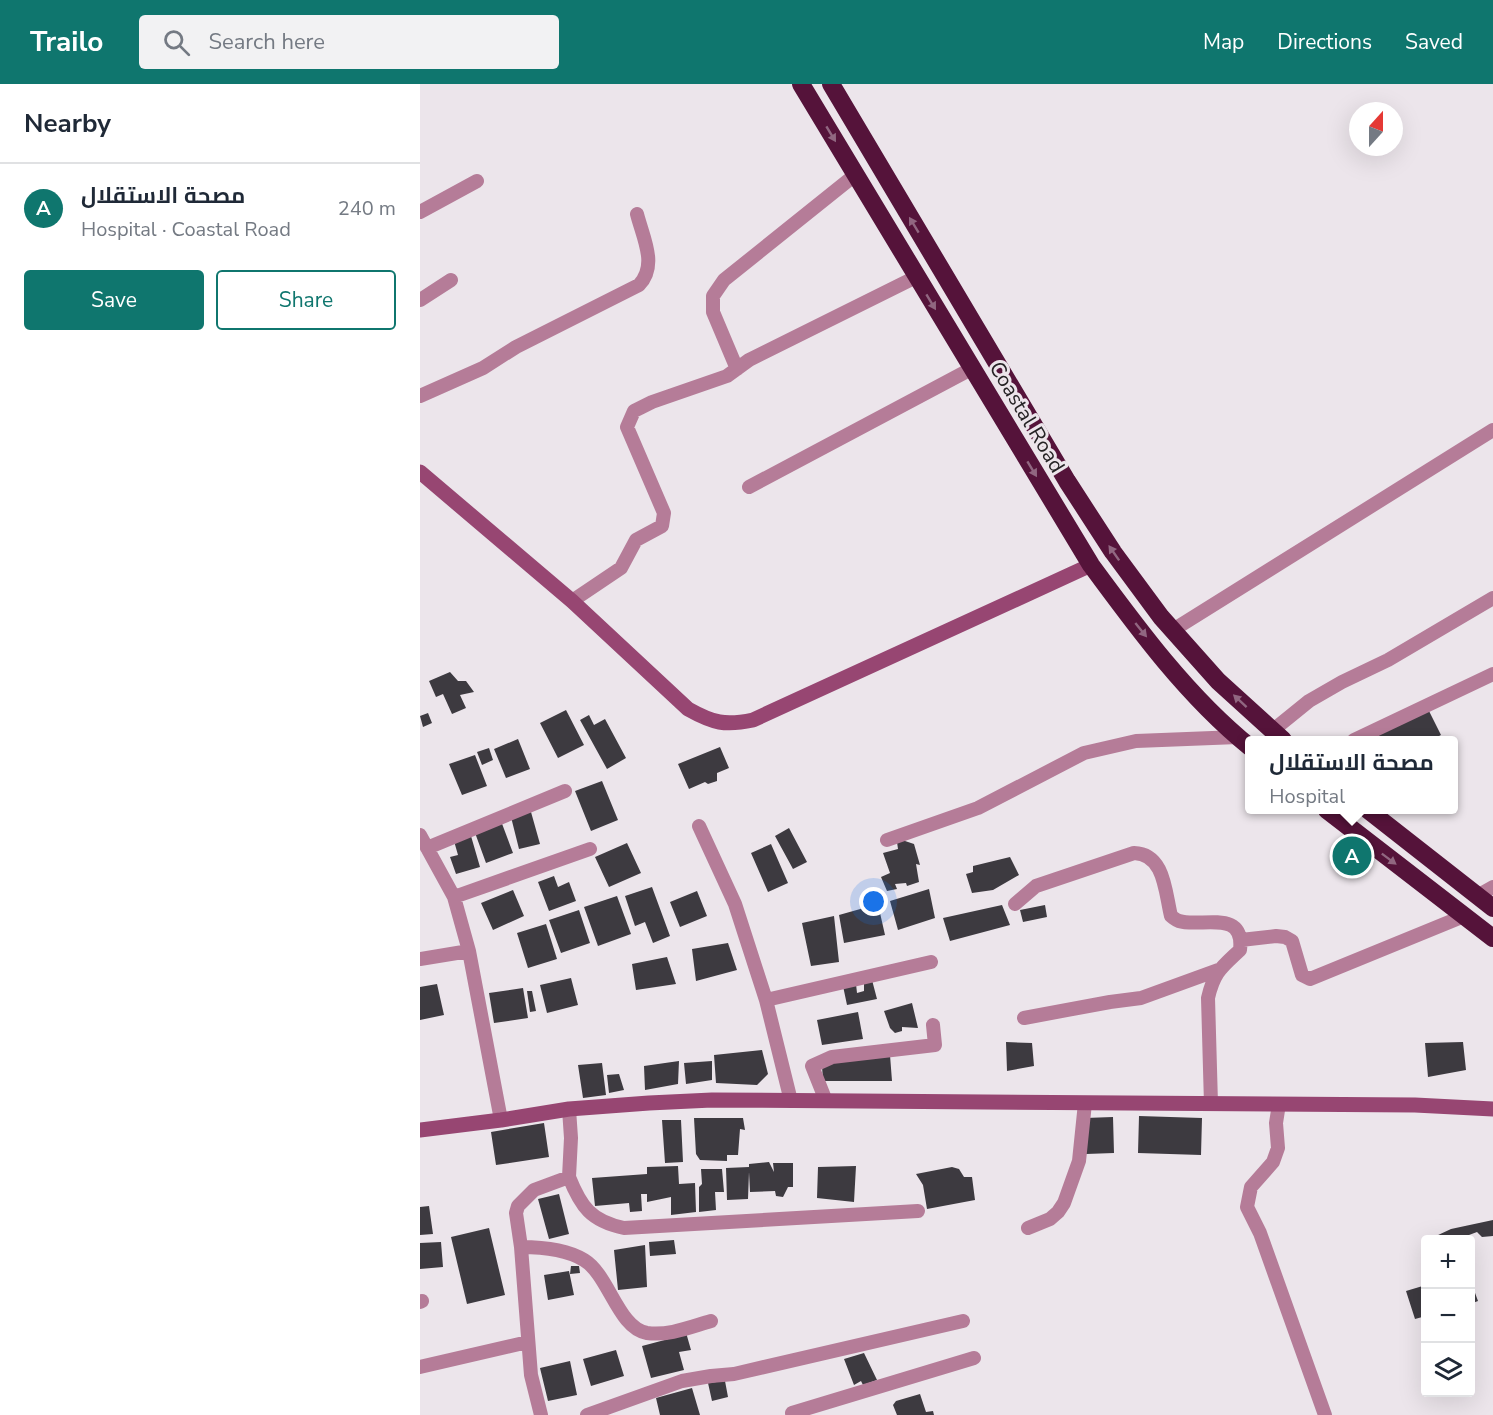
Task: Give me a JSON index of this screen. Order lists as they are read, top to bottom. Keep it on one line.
{"streets":{"highway":["Coastal Road"]},"north":"top","page":{"header":"Trailo","search":"Search here","nav":["Map","Directions","Saved"],"heading":"Nearby","list":[{"mark":"A","name":"مصحة الاستقلال","note":"Hospital · Coastal Road","value":"240 m"}],"buttons":["Save","Share"],"popup":["مصحة الاستقلال","Hospital"],"pins":"A","map_buttons":["+","−"]}}
